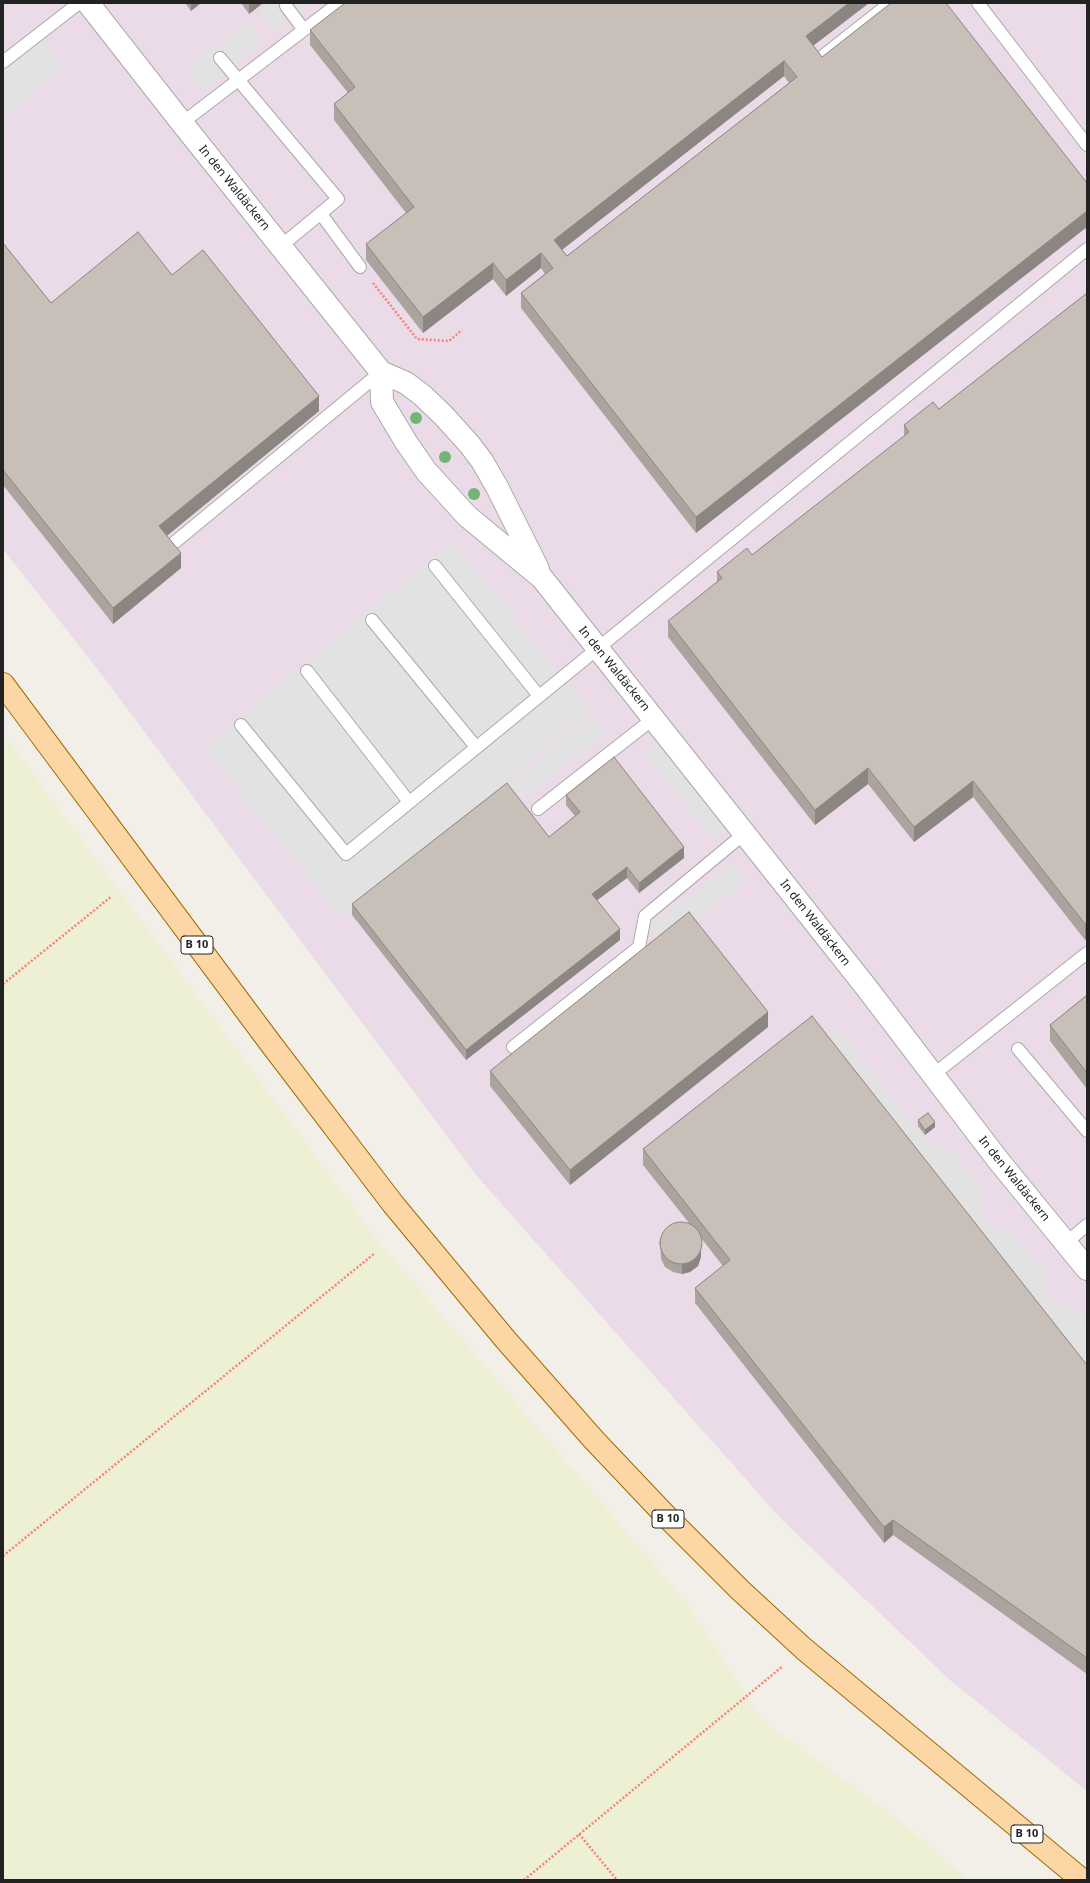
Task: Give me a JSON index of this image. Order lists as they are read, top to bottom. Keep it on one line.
{"streets":{"main road":["B 10"],"street":["In den Waldäckern"]}}
